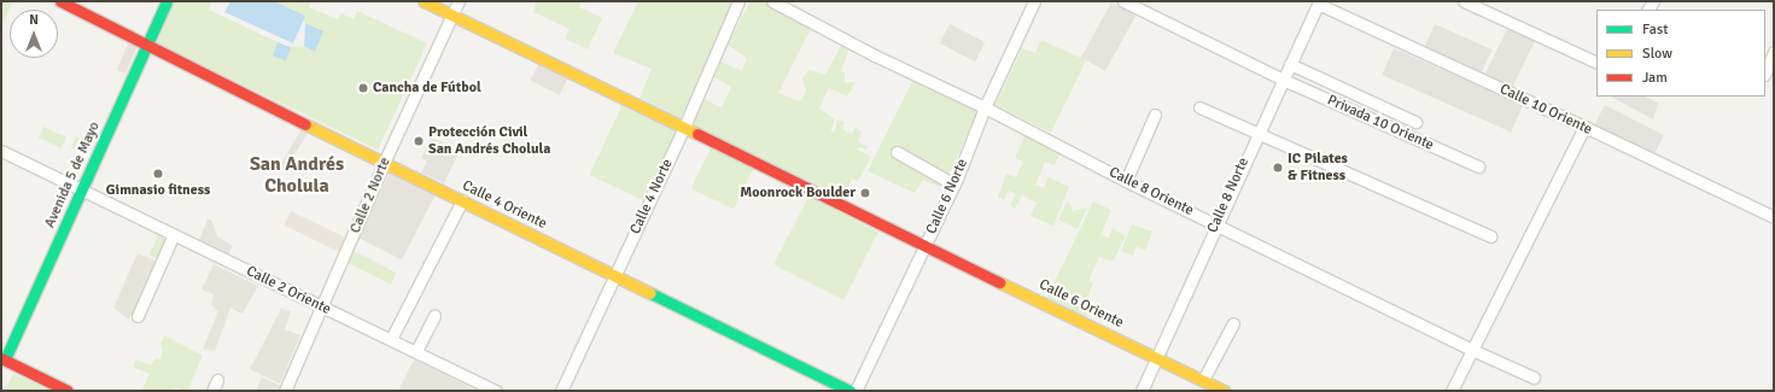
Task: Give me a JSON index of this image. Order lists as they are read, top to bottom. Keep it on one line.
{"streets":{"street":["Calle 10 Oriente","Privada 10 Oriente","Avenida 5 de Mayo","Calle 8 Oriente","Calle 2 Norte","Calle 8 Norte","Calle 4 Norte","Calle 6 Norte","Calle 4 Oriente","Calle 2 Oriente","Calle 6 Oriente"]},"crossings":[["Calle 10 Oriente","Calle 8 Norte"],["Privada 10 Oriente","Calle 8 Norte"],["Avenida 5 de Mayo","Calle 4 Oriente"],["Avenida 5 de Mayo","Calle 2 Oriente"],["Calle 8 Oriente","Calle 8 Norte"],["Calle 8 Oriente","Calle 6 Norte"],["Calle 2 Norte","Calle 4 Oriente"],["Calle 2 Norte","Calle 2 Oriente"],["Calle 2 Norte","Calle 6 Oriente"],["Calle 8 Norte","Calle 6 Oriente"],["Calle 4 Norte","Calle 4 Oriente"],["Calle 4 Norte","Calle 6 Oriente"],["Calle 6 Norte","Calle 6 Oriente"]],"districts":["San Andrés Cholula"],"places":["Cancha de Fútbol","Protección Civil San Andrés Cholula","IC Pilates & Fitness","Gimnasio fitness","Moonrock Boulder"],"legend":["Fast","Slow","Jam"],"north":"top"}
